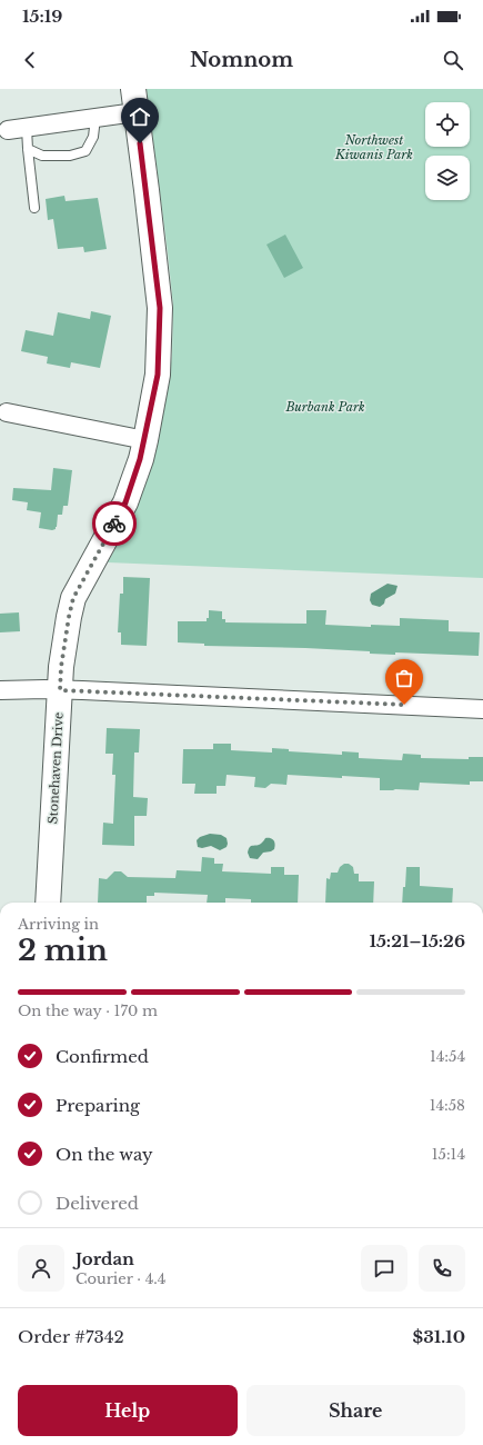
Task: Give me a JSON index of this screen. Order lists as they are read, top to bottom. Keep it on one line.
{"streets":{"street":["Stonehaven Drive"]},"parks":["Northwest Kiwanis Park","Burbank Park"],"page":{"status":"15:19","header":"Nomnom","heading":["2 min","Arriving in","15:21–15:26"],"panel":["Jordan","Courier · 4.4","Order #7342","$31.10"],"bar":"On the way · 170 m","list":[["Confirmed","14:54"],["Preparing","14:58"],["On the way","15:14"],"Delivered"],"buttons":["Help","Share"]}}
